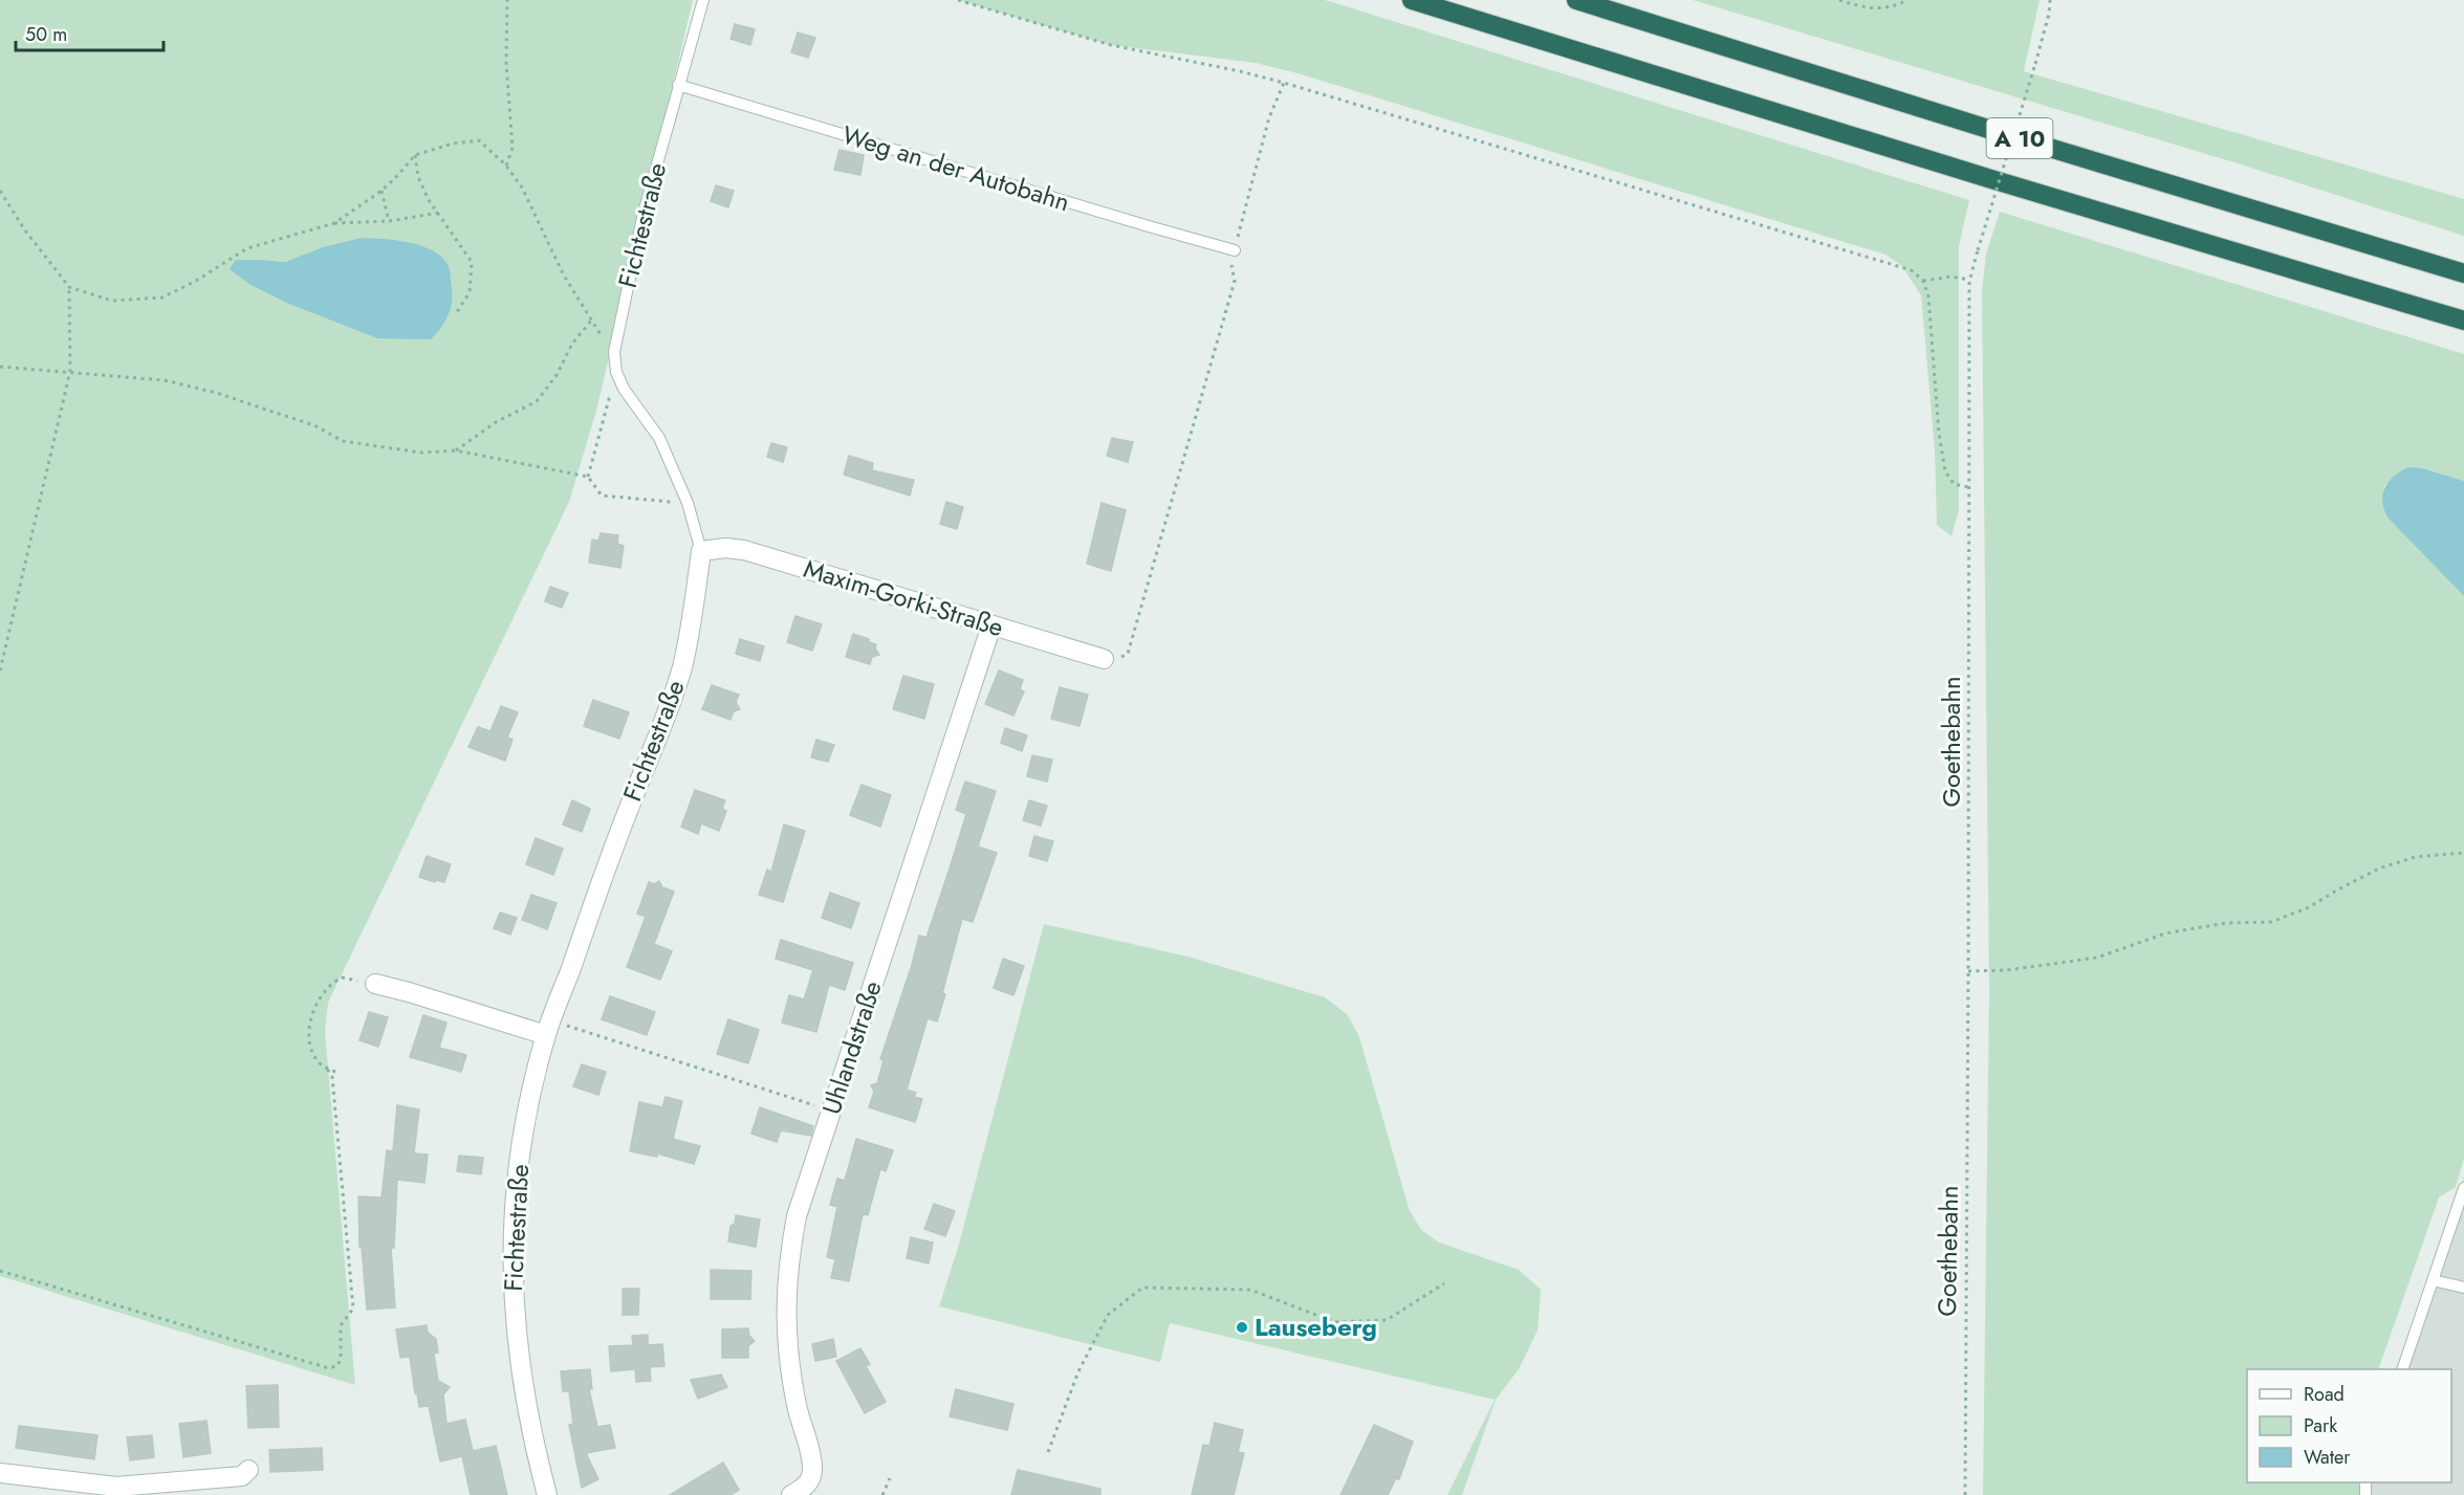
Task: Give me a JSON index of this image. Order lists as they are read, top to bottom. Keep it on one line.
{"streets":{"highway":["A 10"],"street":["Fichtestraße","Maxim-Gorki-Straße","Uhlandstraße"],"lane":["Weg an der Autobahn"],"path":["Goethebahn"]},"crossings":[["Weg an der Autobahn","Fichtestraße"],["Fichtestraße","Maxim-Gorki-Straße"],["Maxim-Gorki-Straße","Uhlandstraße"]],"places":["Lauseberg"],"legend":["Road","Park","Water"],"scale_bar":"50 m"}
